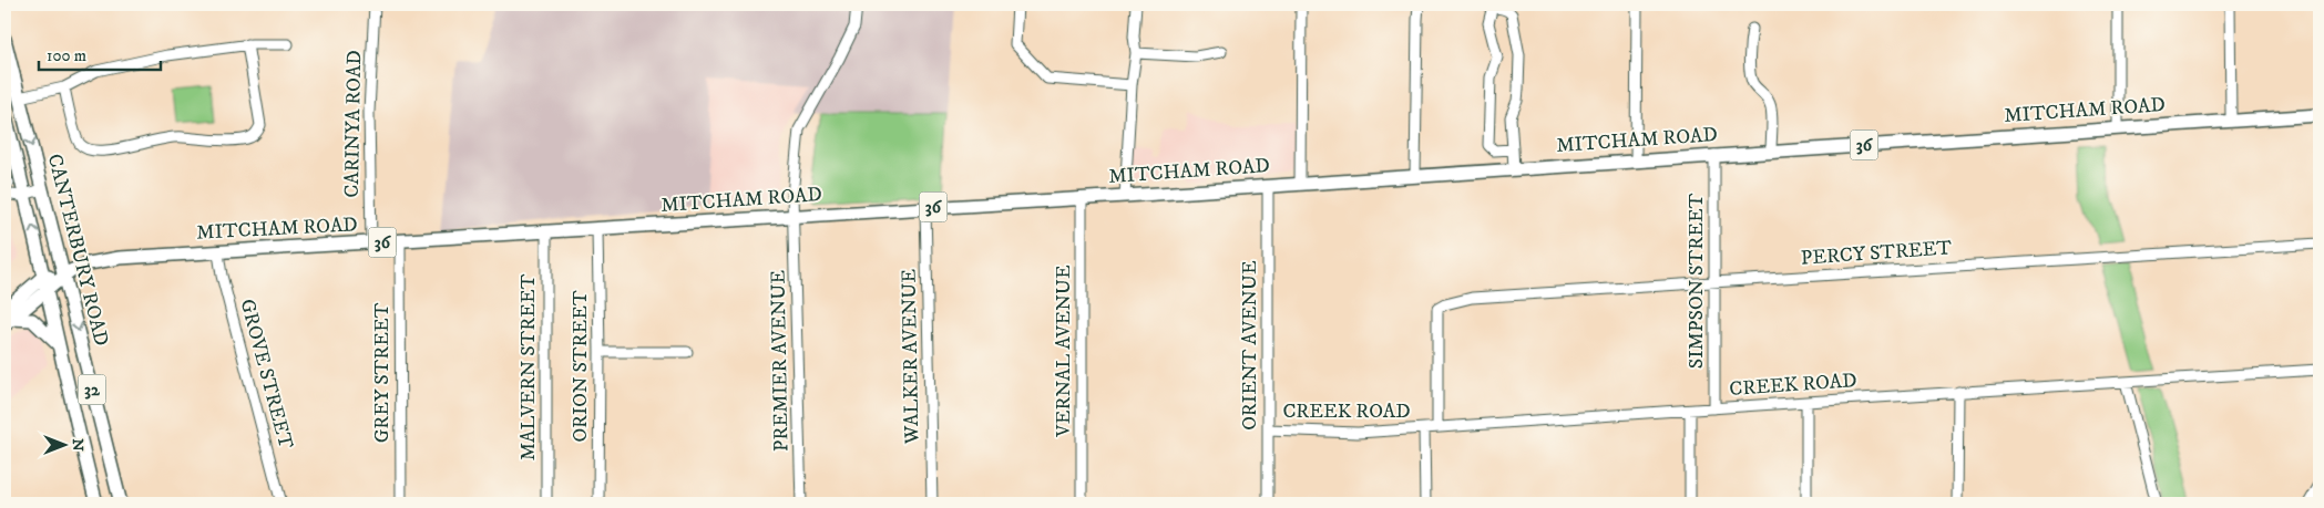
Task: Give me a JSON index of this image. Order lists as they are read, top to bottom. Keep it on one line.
{"streets":{"main road":["MITCHAM ROAD","36","CANTERBURY ROAD","32"],"street":["CARINYA ROAD","PERCY STREET","SIMPSON STREET","ORIENT AVENUE","VERNAL AVENUE","WALKER AVENUE","PREMIER AVENUE","ORION STREET","MALVERN STREET","GREY STREET","GROVE STREET","CREEK ROAD"]},"crossings":[["MITCHAM ROAD","CARINYA ROAD"],["MITCHAM ROAD","36"],["MITCHAM ROAD","CANTERBURY ROAD"],["MITCHAM ROAD","SIMPSON STREET"],["MITCHAM ROAD","ORIENT AVENUE"],["MITCHAM ROAD","VERNAL AVENUE"],["MITCHAM ROAD","WALKER AVENUE"],["MITCHAM ROAD","PREMIER AVENUE"],["MITCHAM ROAD","ORION STREET"],["MITCHAM ROAD","MALVERN STREET"],["MITCHAM ROAD","GREY STREET"],["MITCHAM ROAD","GROVE STREET"],["36","CANTERBURY ROAD"],["PERCY STREET","SIMPSON STREET"],["PERCY STREET","CREEK ROAD"],["SIMPSON STREET","CREEK ROAD"],["ORIENT AVENUE","CREEK ROAD"]],"scale_bar":"100 m","north":"right"}
